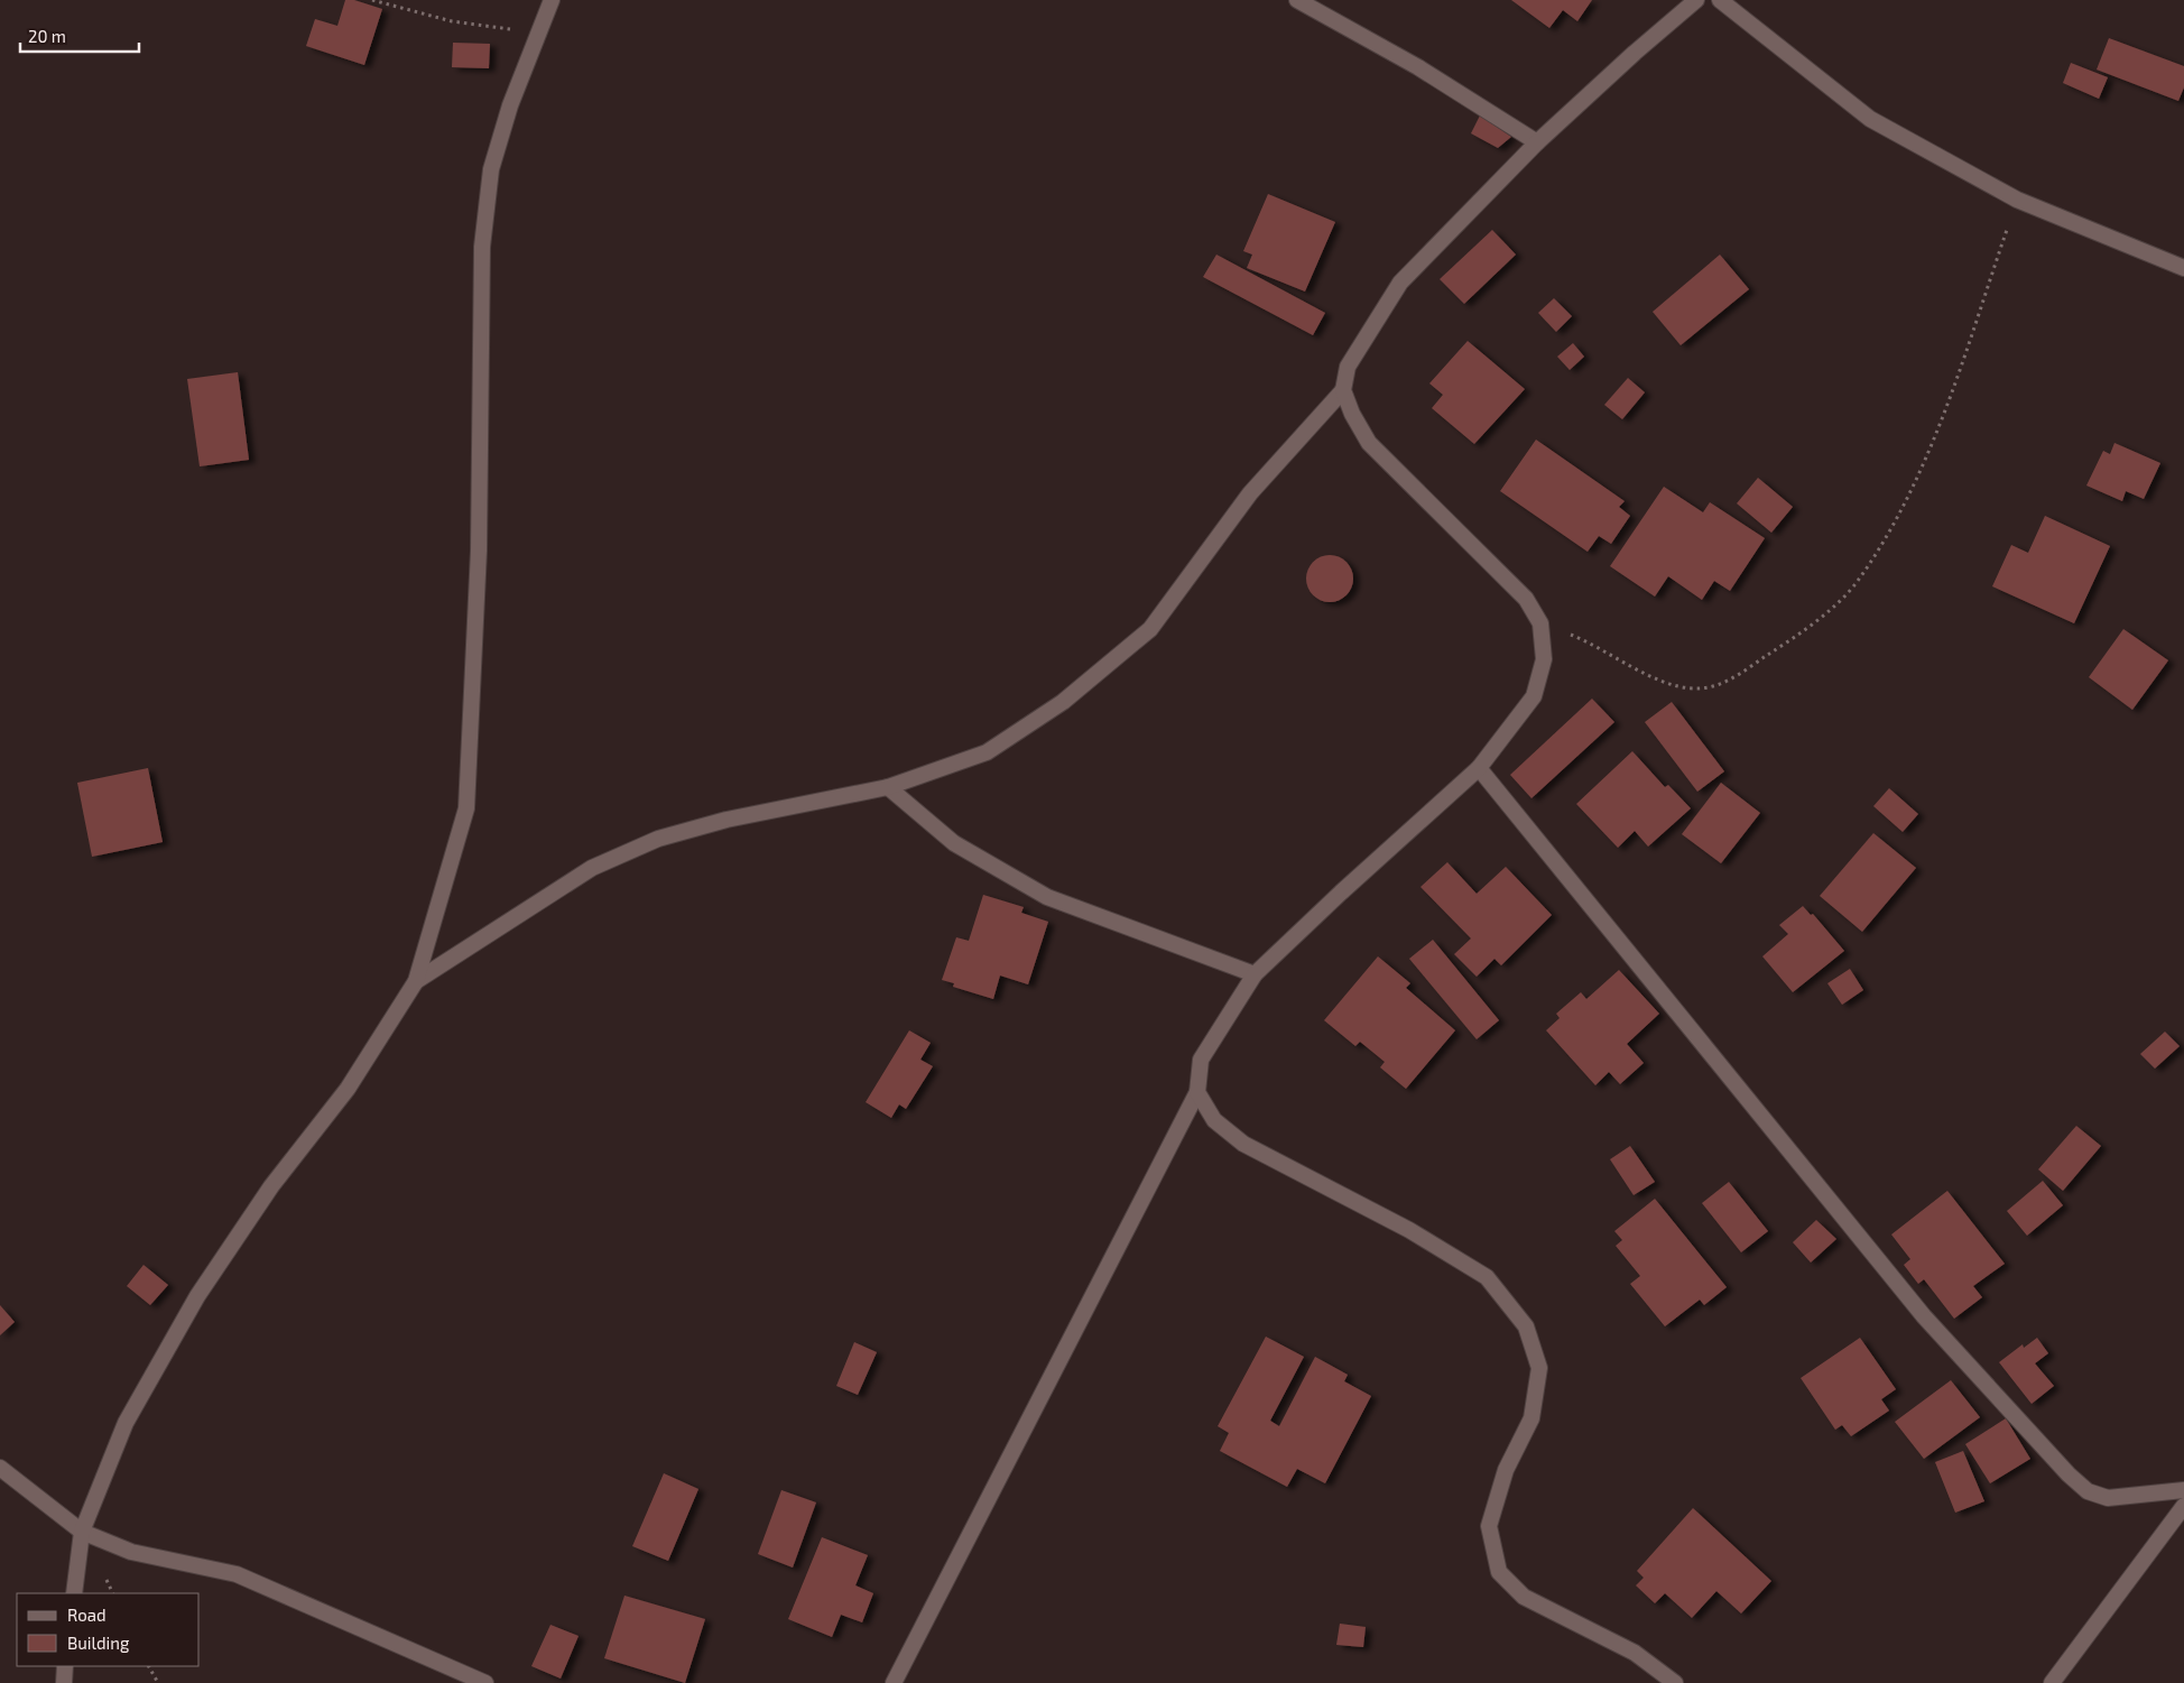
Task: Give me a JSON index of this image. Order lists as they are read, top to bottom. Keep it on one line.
{"legend":["Road","Building"],"scale_bar":"20 m"}
